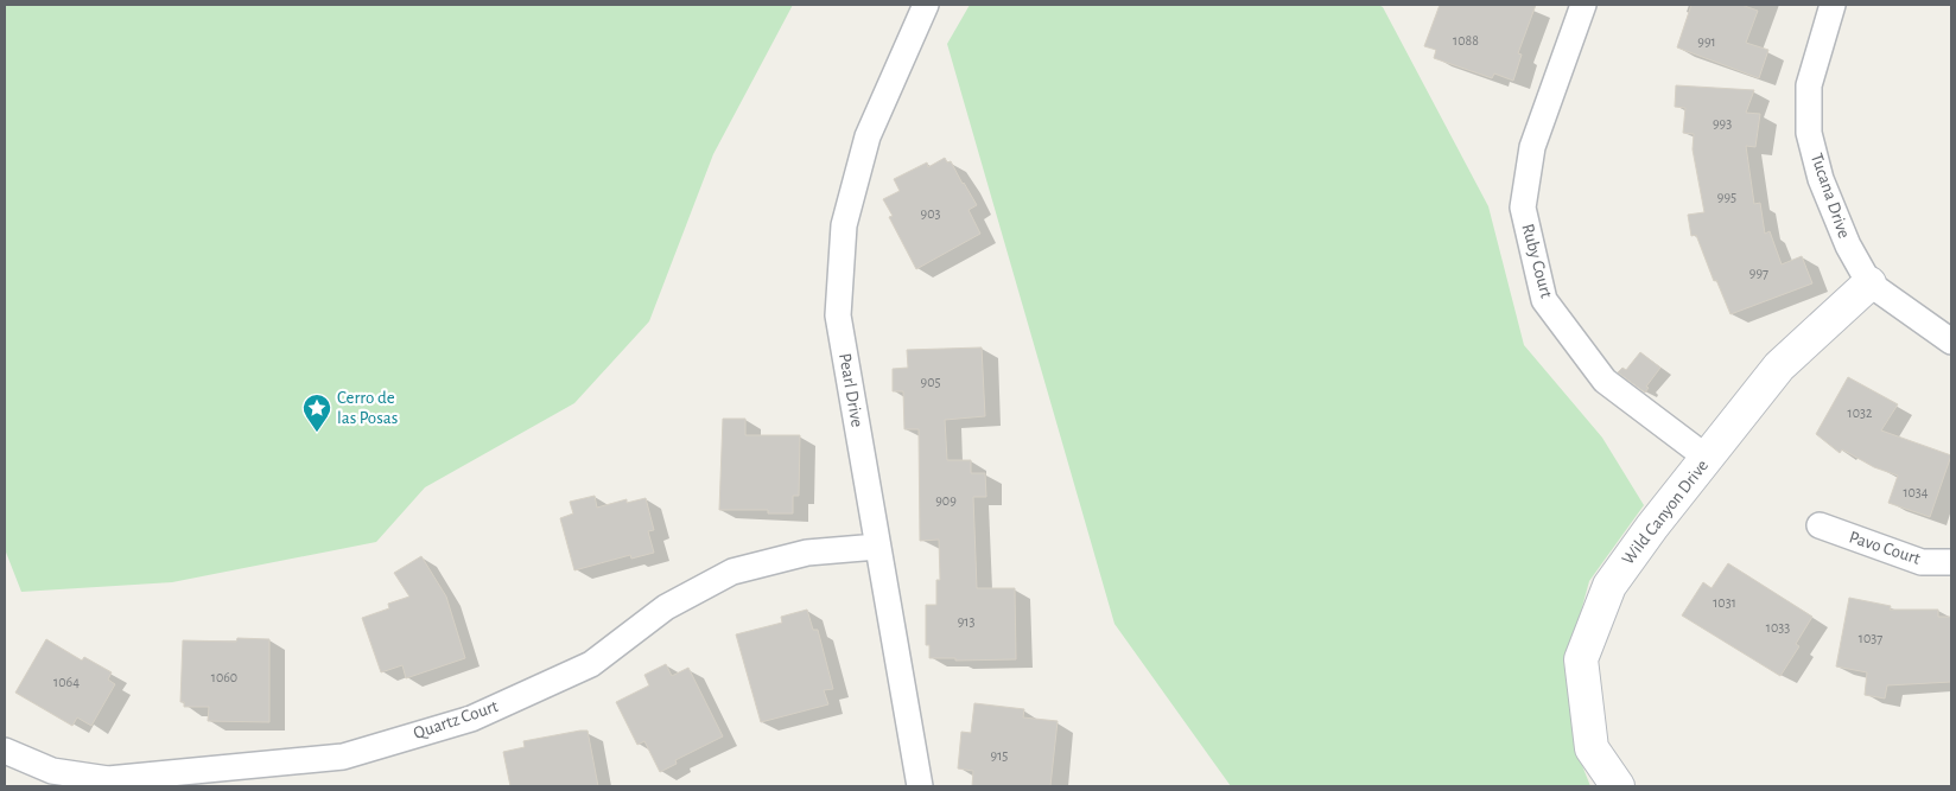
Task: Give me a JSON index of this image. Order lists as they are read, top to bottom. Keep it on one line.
{"streets":{"street":["Tucana Drive","Ruby Court","Pearl Drive","Wild Canyon Drive","Pavo Court","Quartz Court"]},"crossings":[["Tucana Drive","Wild Canyon Drive"],["Ruby Court","Wild Canyon Drive"],["Pearl Drive","Quartz Court"]],"places":{"place":["Cerro de las Posas"]},"house_numbers":["1088","991","993","995","903","997","905","1032","1034","909","1031","913","1033","1037","1060","1064","915"]}
